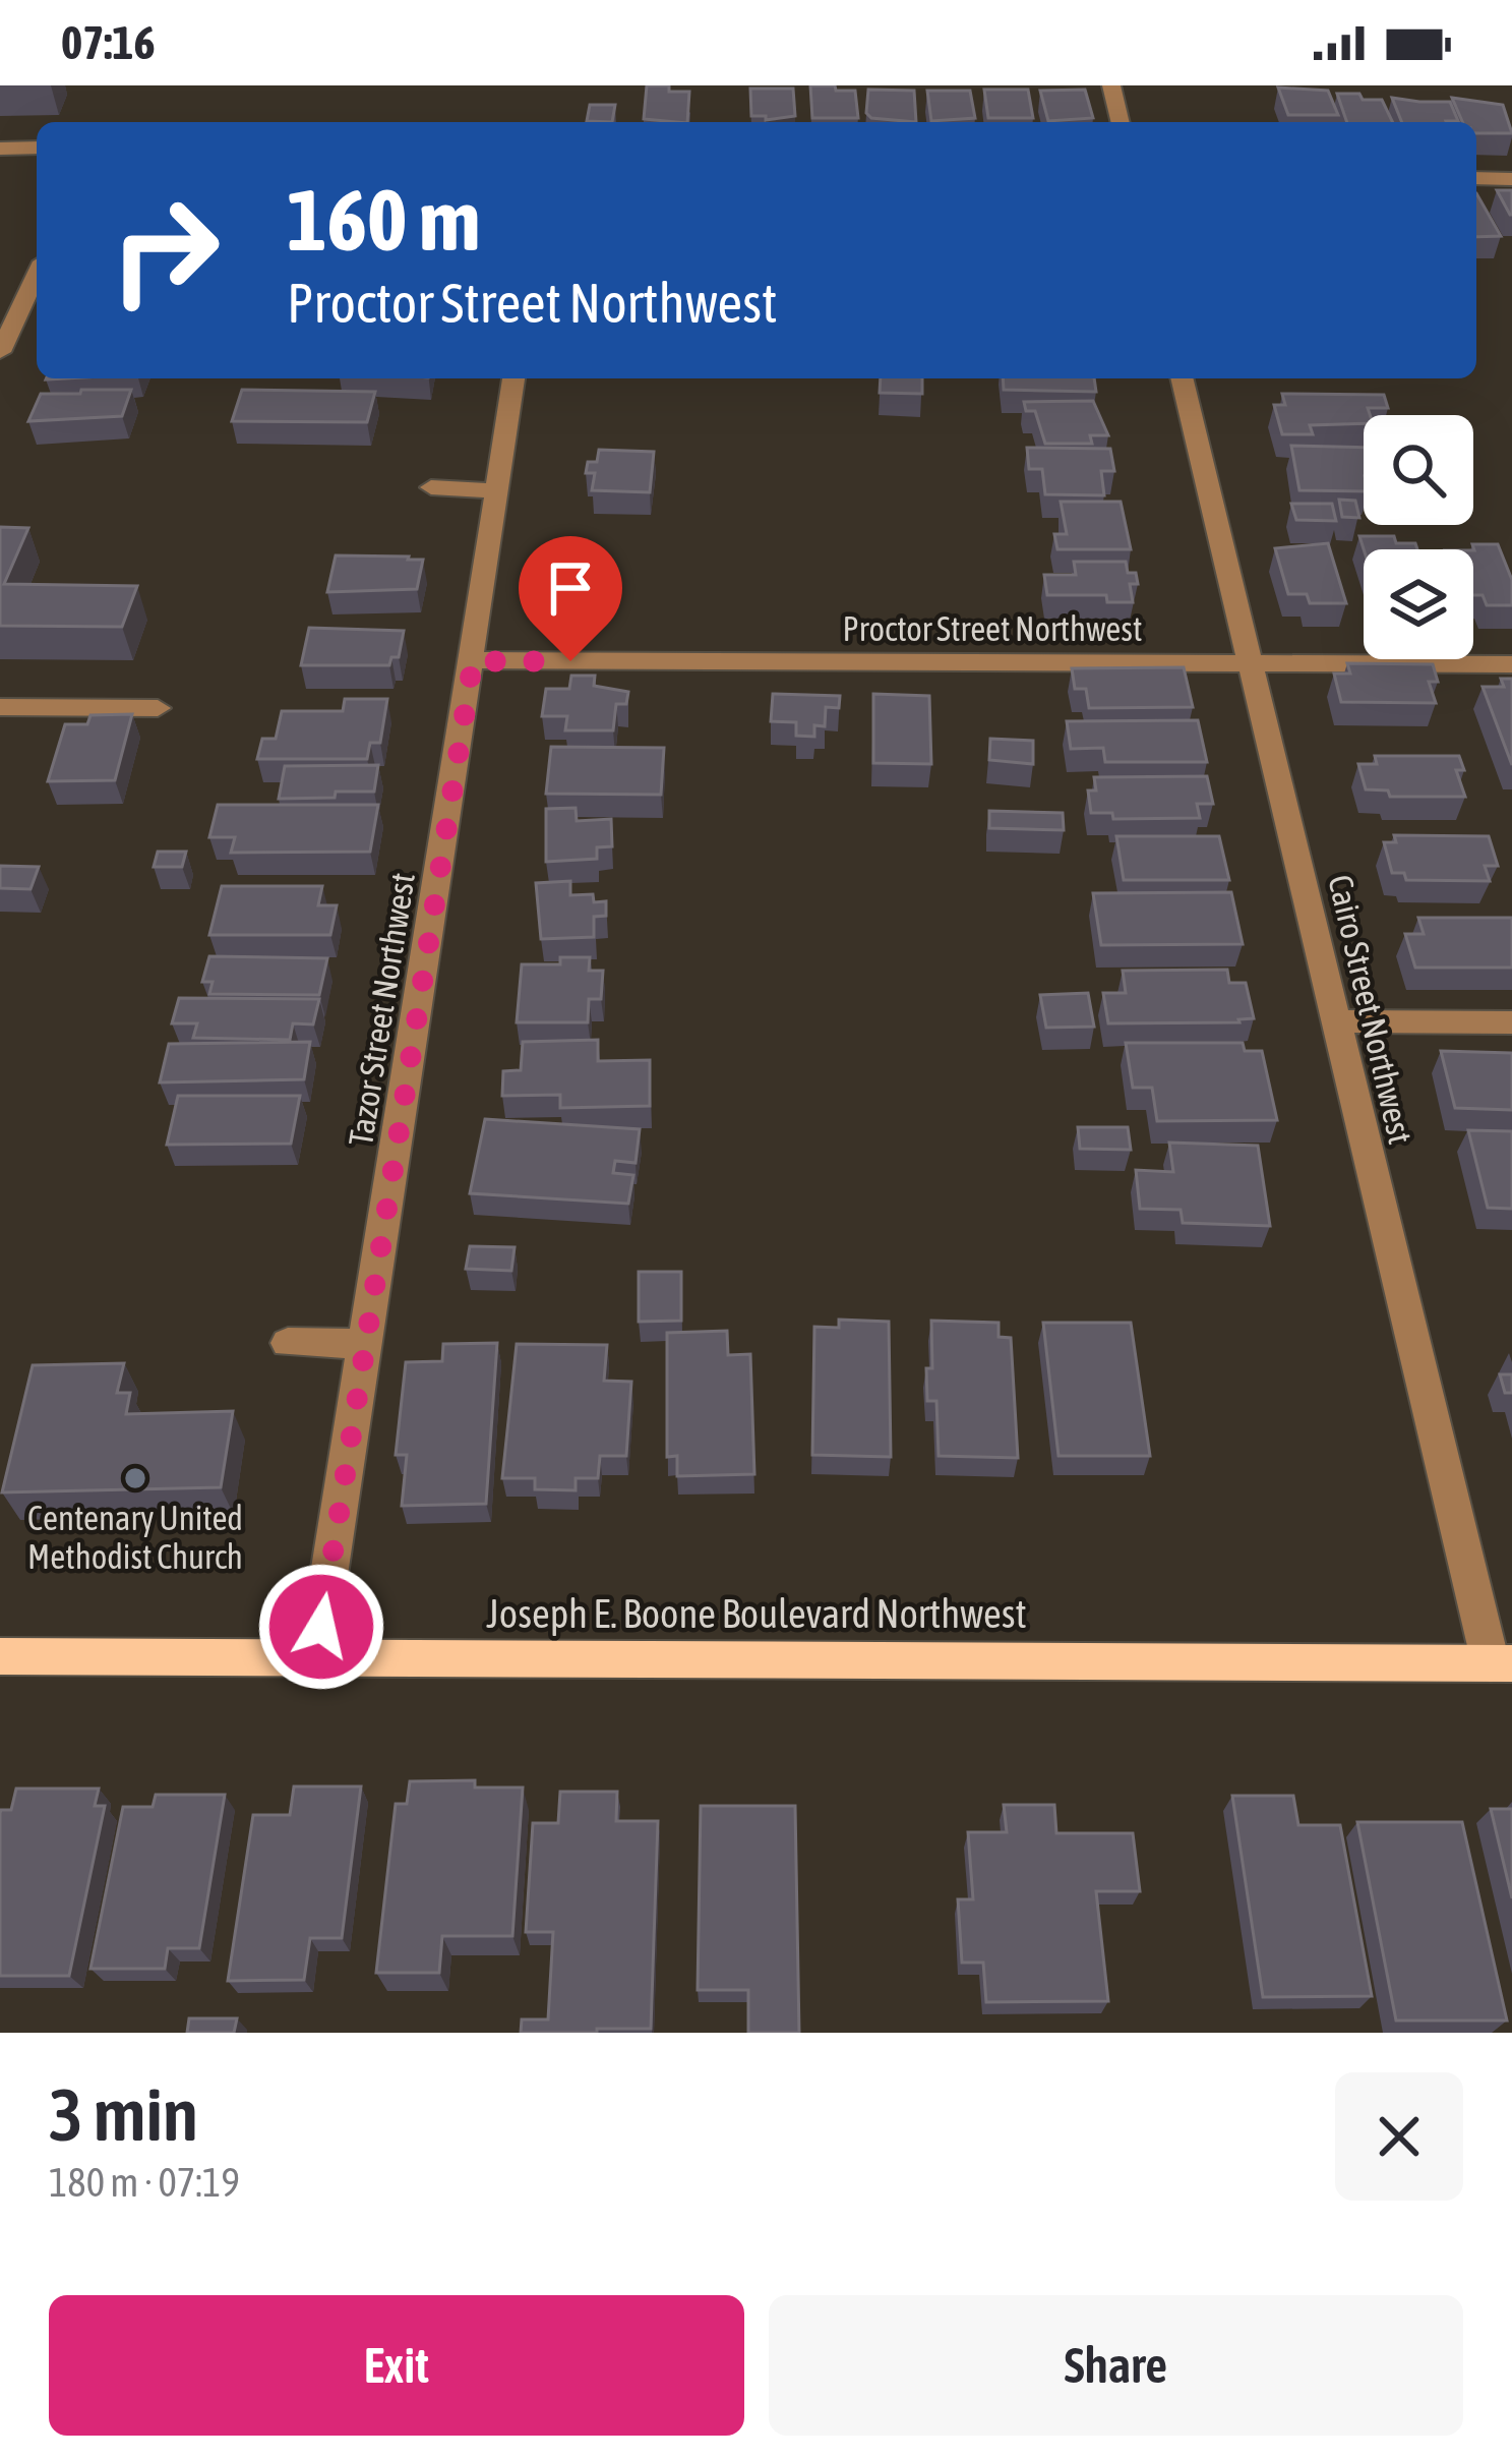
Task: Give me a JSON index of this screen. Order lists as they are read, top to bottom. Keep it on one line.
{"streets":{"main road":["Joseph E. Boone Boulevard Northwest"],"street":["Proctor Street Northwest","Tazor Street Northwest","Cairo Street Northwest"]},"crossings":[["Proctor Street Northwest","Tazor Street Northwest"],["Proctor Street Northwest","Cairo Street Northwest"],["Tazor Street Northwest","Joseph E. Boone Boulevard Northwest"],["Cairo Street Northwest","Joseph E. Boone Boulevard Northwest"]],"places":["Centenary United Methodist Church"],"page":{"status":"07:16","turn":["160 m","Proctor Street Northwest"],"heading":["3 min","180 m · 07:19"],"buttons":["Exit","Share"]}}
